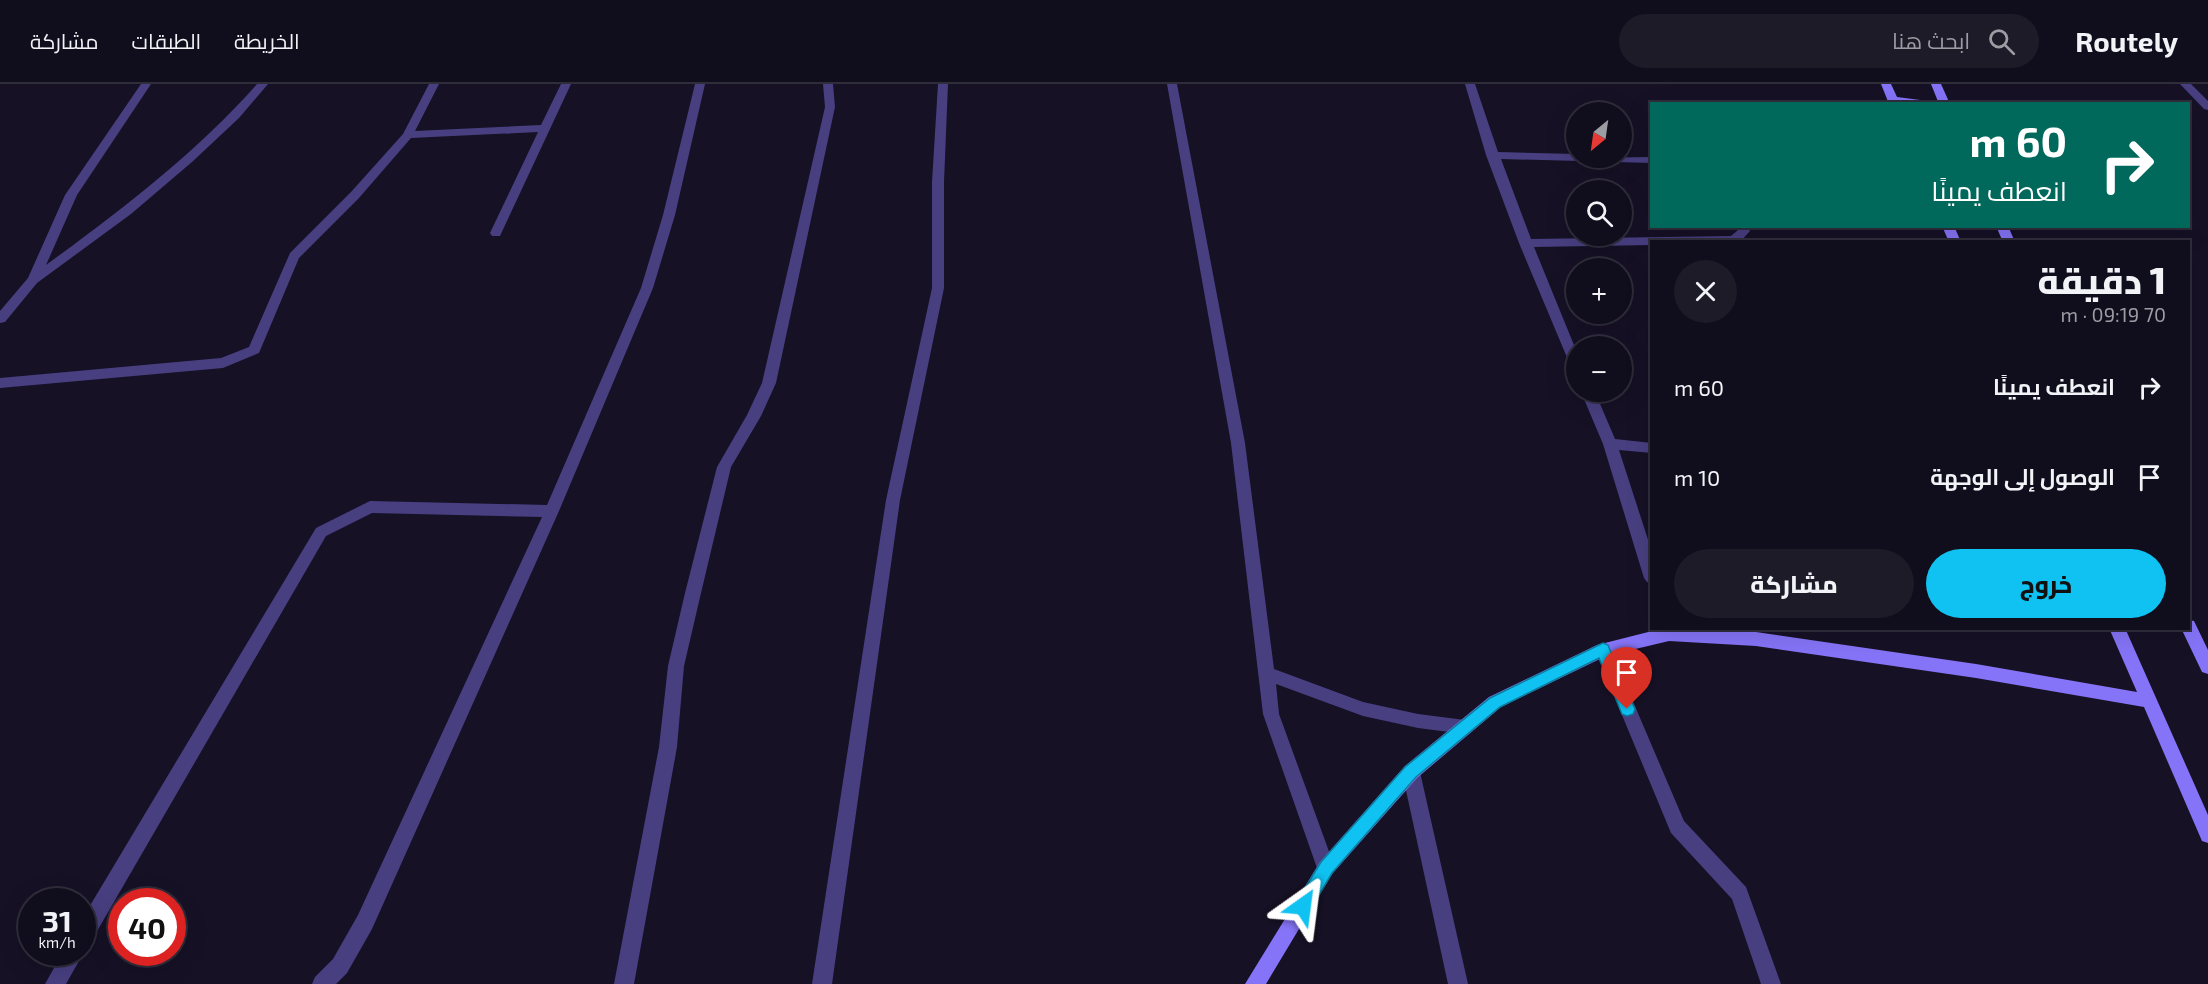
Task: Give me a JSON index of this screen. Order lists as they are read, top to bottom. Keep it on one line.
{"north":"bottom left","page":{"header":"Routely","search":"ابحث هنا","nav":["الخريطة","الطبقات","مشاركة"],"map_buttons":["+","−"],"turn":["60 m","انعطف يمينًا"],"heading":["1 دقيقة","70 m · 09:19"],"list":[{"name":"انعطف يمينًا","value":"60 m"},{"name":"الوصول إلى الوجهة","value":"10 m"}],"buttons":["خروج","مشاركة"],"speed":"31 km/h","limit":"40"}}
